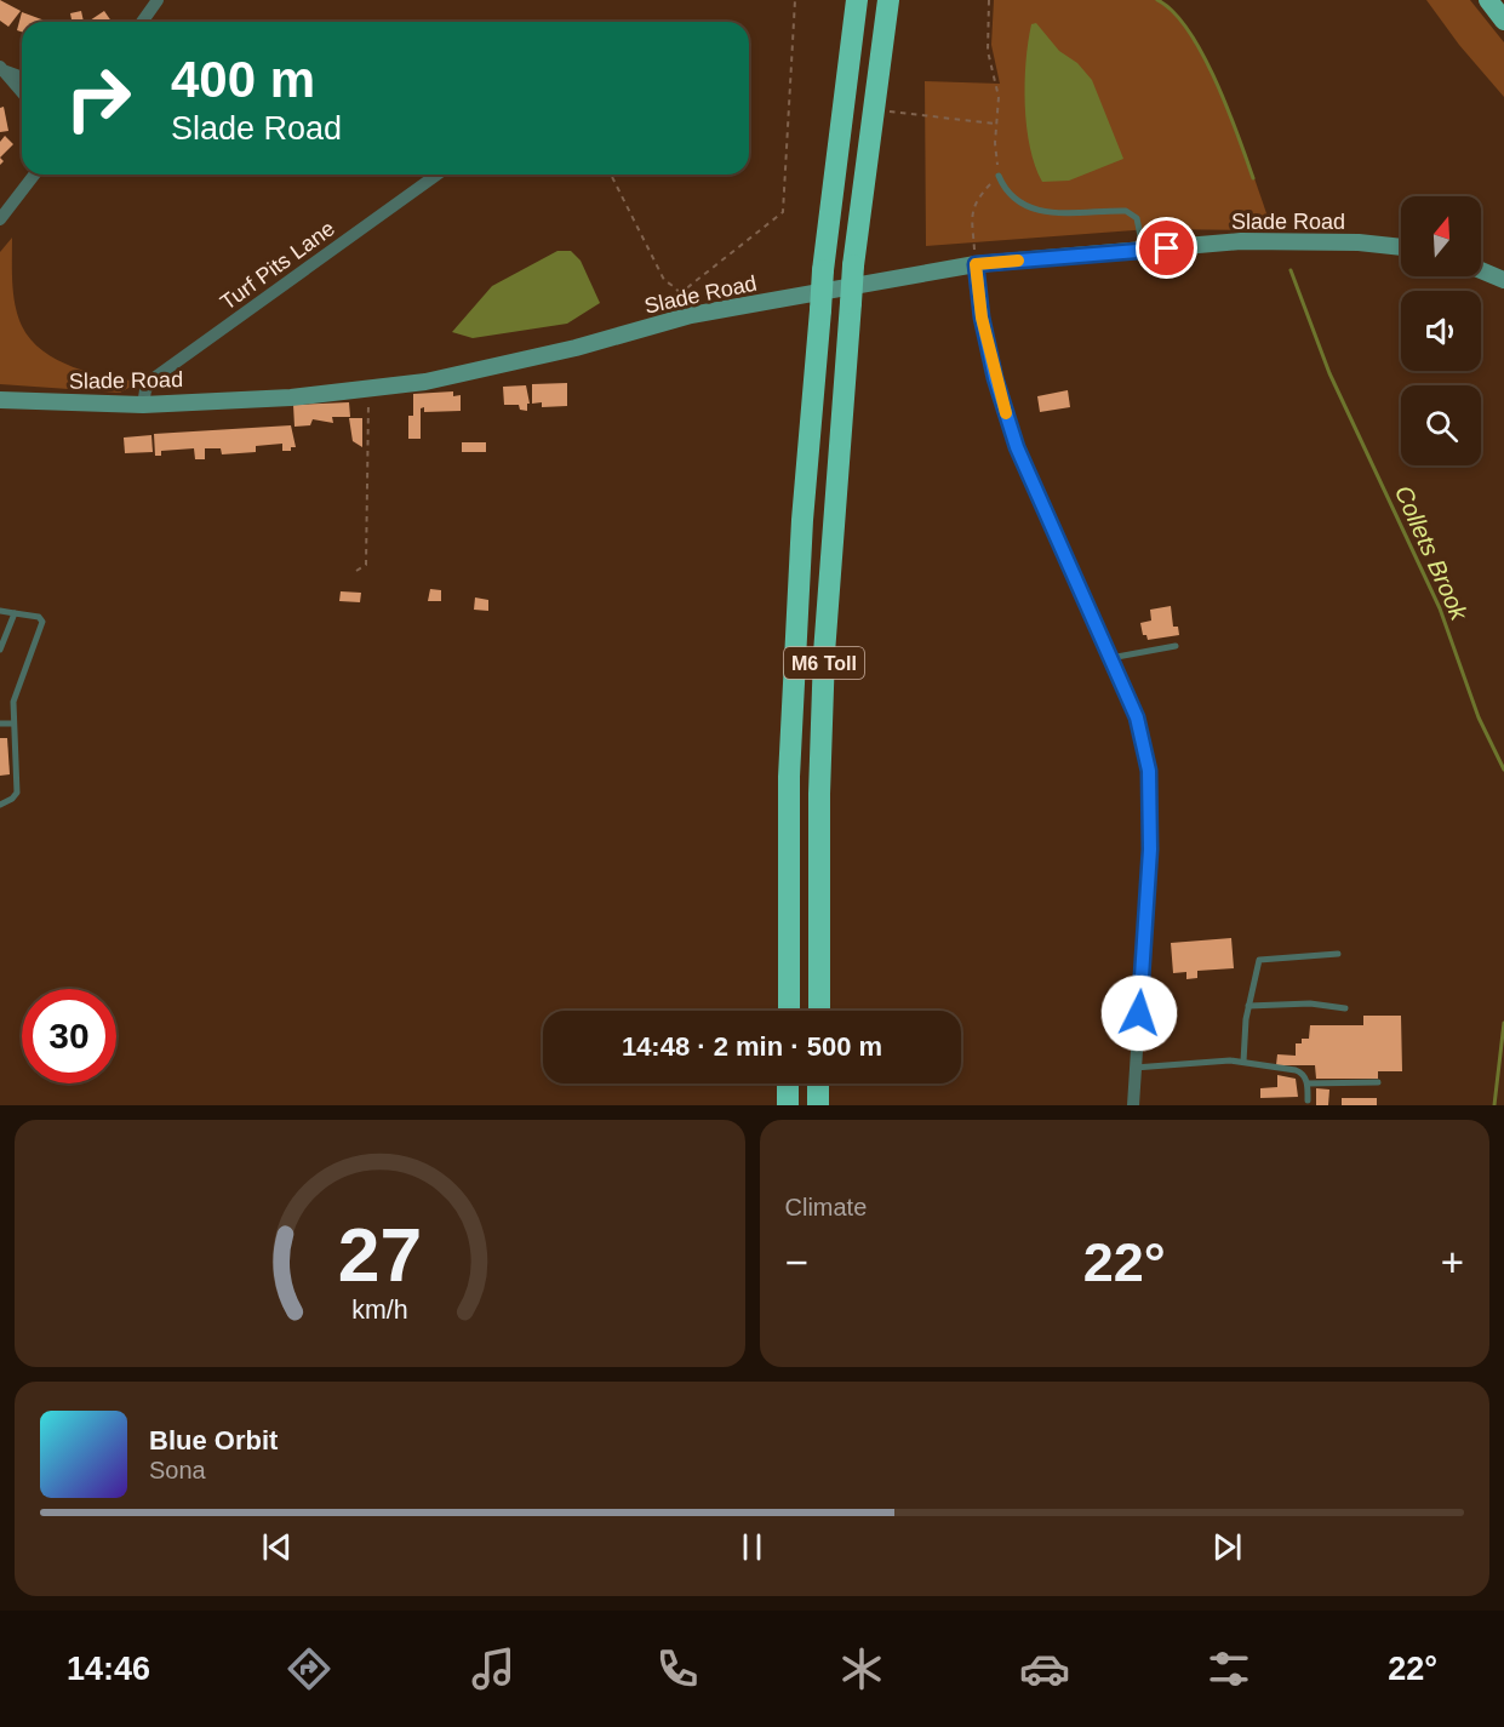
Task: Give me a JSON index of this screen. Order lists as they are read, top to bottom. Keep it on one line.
{"streets":{"highway":["M6 Toll"],"main road":["Slade Road"],"street":["Turf Pits Lane"]},"crossings":[["Slade Road","Turf Pits Lane"]],"water":["Collets Brook"],"north":"top","page":{"turn":["400 m","Slade Road"],"limit":"30","trip":"14:48 · 2 min · 500 m","tile":"Climate","heat":["−","22°","+"],"song":["Blue Orbit","Sona"],"tabs":["14:46","22°"],"gauge":["27","km/h"]}}
